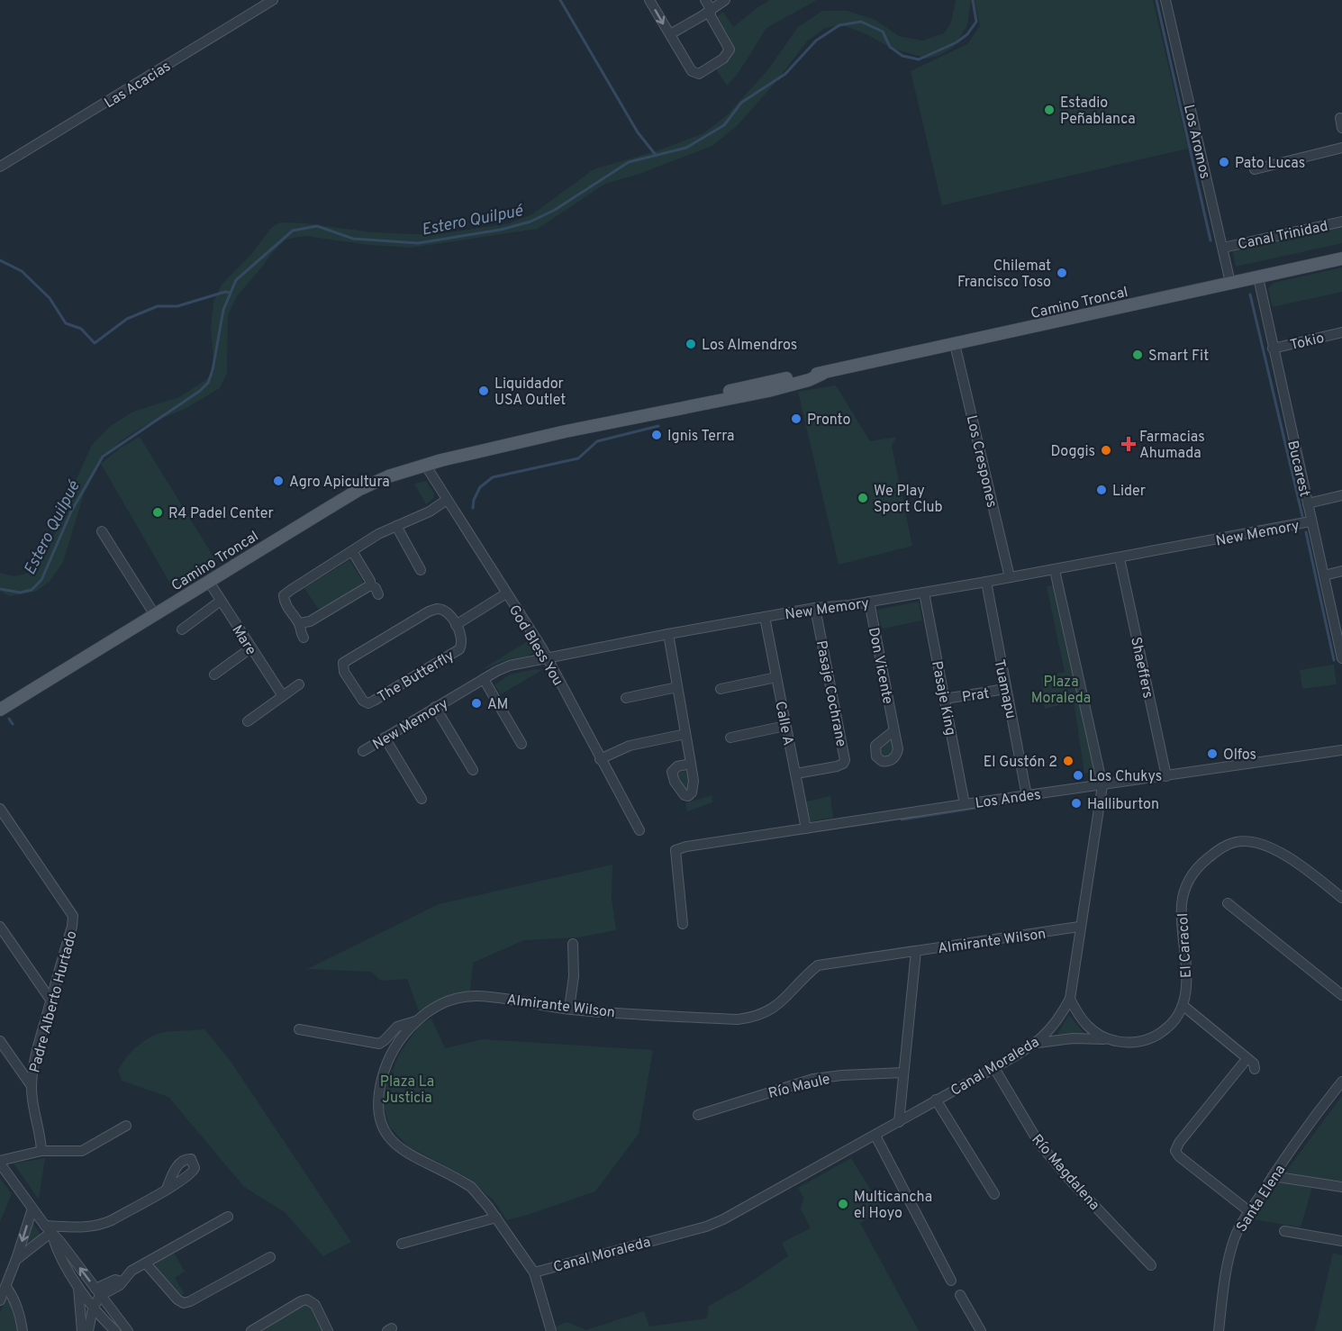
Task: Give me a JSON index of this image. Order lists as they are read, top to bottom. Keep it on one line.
{"streets":{"main road":["Camino Troncal"],"street":["Las Acacias","Los Aromos","Canal Trinidad","Tokio","Los Crespones","Bucarest","New Memory","Mare","God Bless You","Don Vicente","Shaeffers","The Butterfly","Tuamapu","Pasaje Cochrane","Prat","Pasaje King","Calle A","Los Andes","Almirante Wilson","El Caracol","Padre Alberto Hurtado","Canal Moraleda","Río Maule","Río Magdalena","Santa Elena"]},"crossings":[["Los Aromos","Canal Trinidad"],["Los Aromos","Camino Troncal"],["Camino Troncal","Los Crespones"],["Camino Troncal","Bucarest"],["Camino Troncal","Mare"],["Camino Troncal","God Bless You"],["Tokio","Bucarest"],["Los Crespones","New Memory"],["Bucarest","New Memory"],["New Memory","God Bless You"],["New Memory","Don Vicente"],["New Memory","Shaeffers"],["New Memory","Tuamapu"],["New Memory","Pasaje Cochrane"],["New Memory","Pasaje King"],["New Memory","Calle A"],["New Memory","Canal Moraleda"],["Shaeffers","Los Andes"],["Tuamapu","Prat"],["Tuamapu","Los Andes"],["Pasaje Cochrane","Calle A"],["Prat","Pasaje King"],["Pasaje King","Los Andes"],["Calle A","Los Andes"],["Los Andes","Canal Moraleda"],["Almirante Wilson","Canal Moraleda"],["El Caracol","Canal Moraleda"],["Canal Moraleda","Río Magdalena"]],"water":["Estero Quilpué"],"parks":["Plaza Moraleda","Plaza La Justicia"],"places":{"other":["Estadio Peñablanca","Pato Lucas","Chilemat Francisco Toso","Los Almendros","Smart Fit","Liquidador USA Outlet","Pronto","Ignis Terra","Doggis","Agro Apicultura","Lider","We Play Sport Club","R4 Padel Center","AM","Olfos","El Gustón 2","Los Chukys","Halliburton","Multicancha el Hoyo"],"health":["Farmacias Ahumada"]}}
